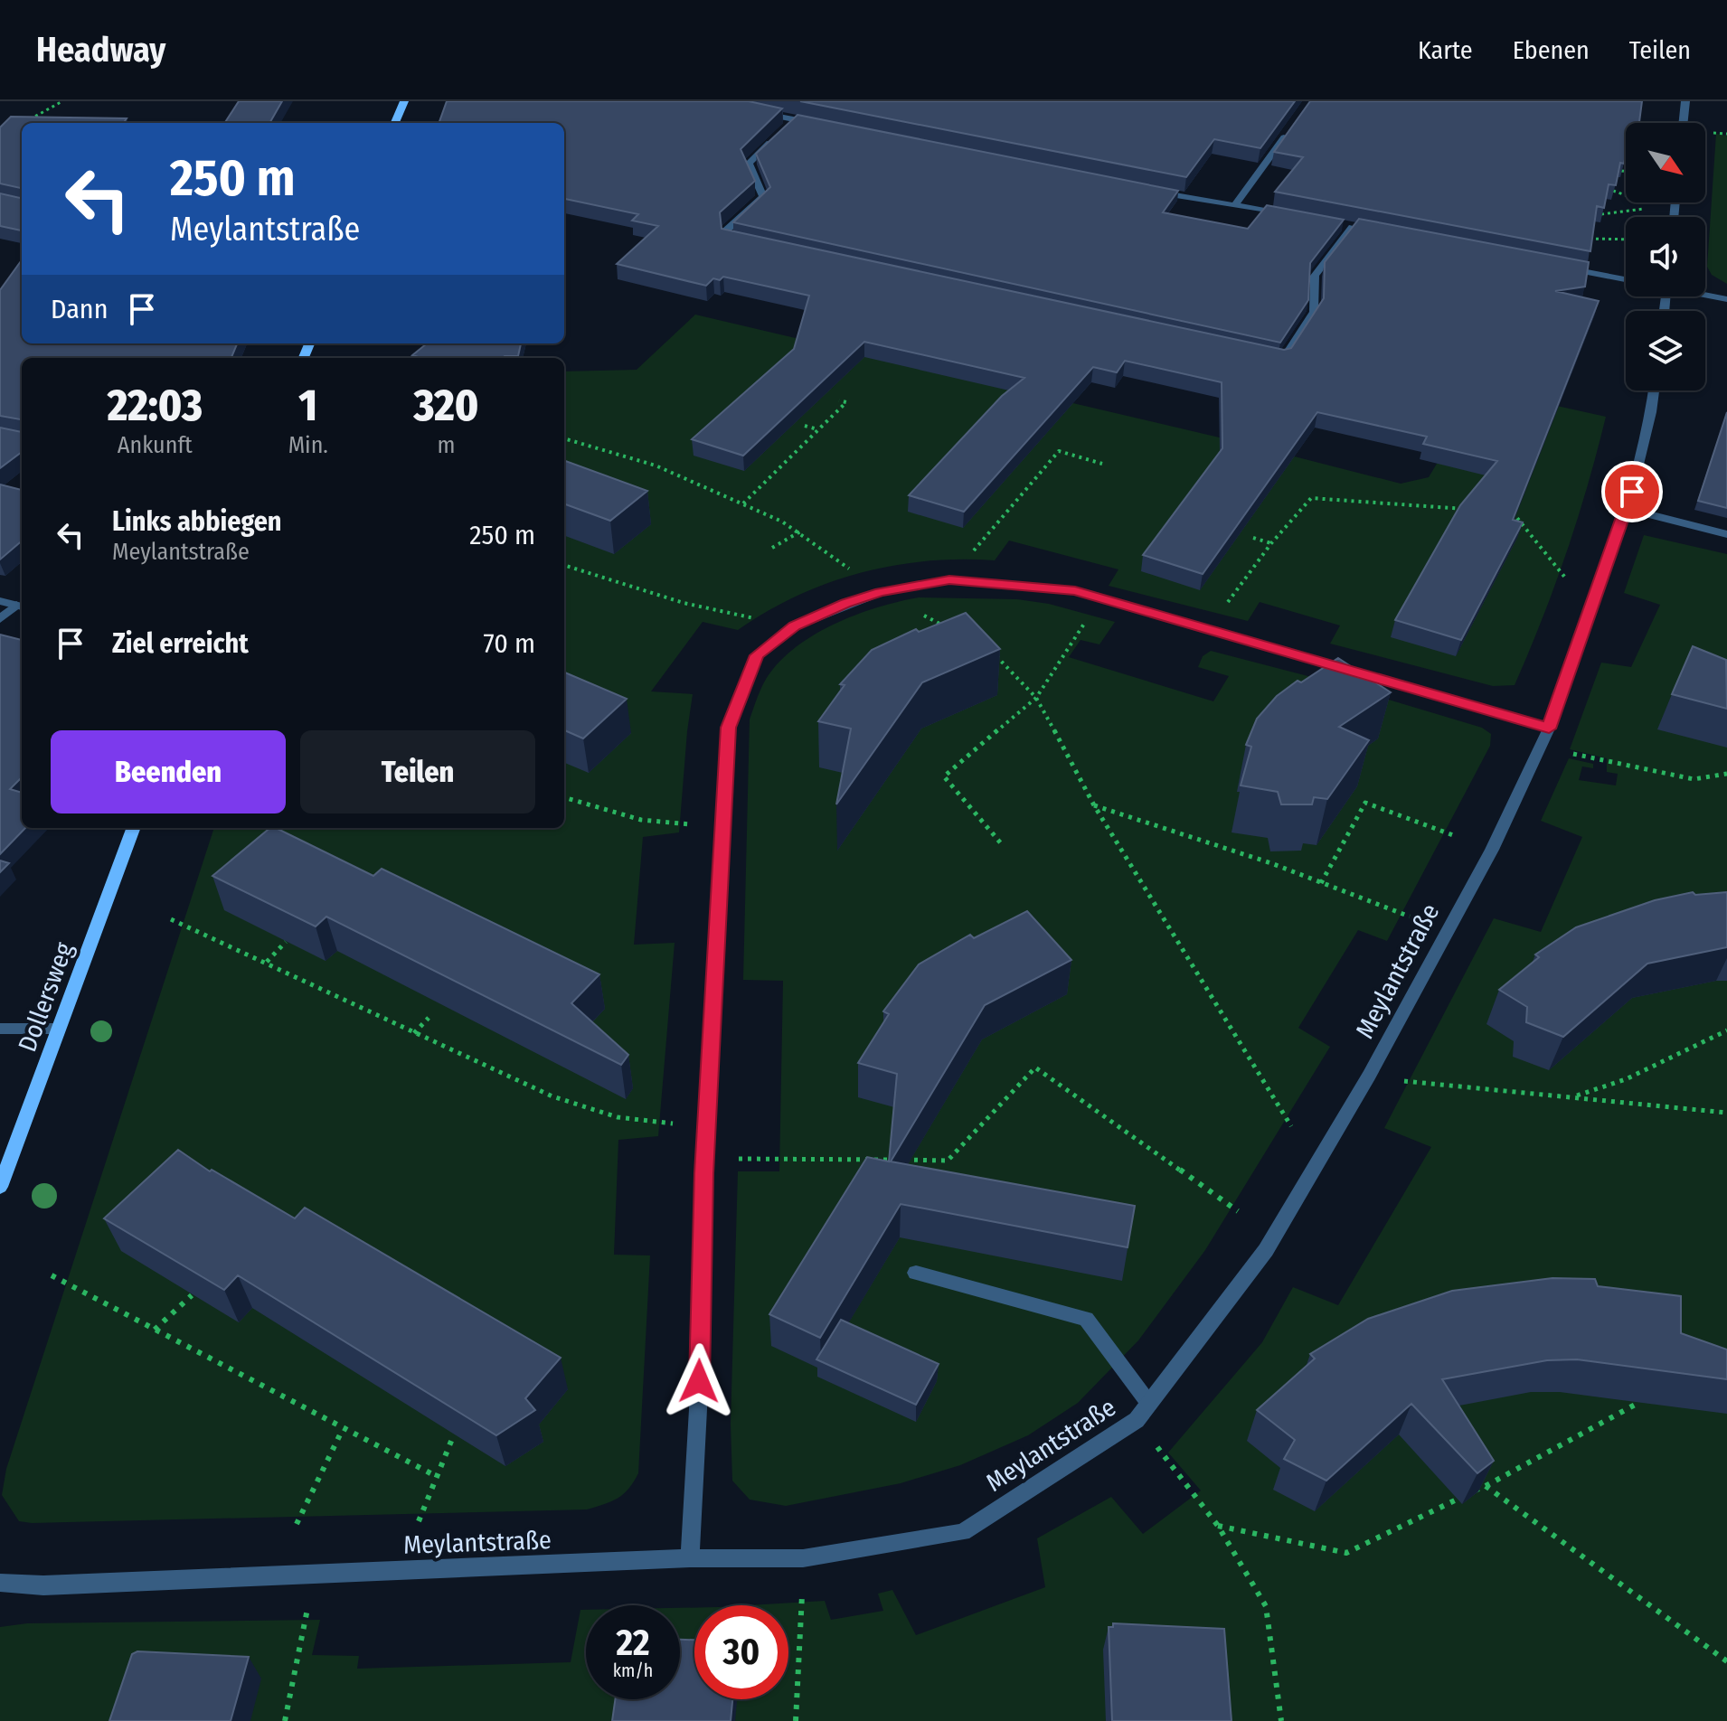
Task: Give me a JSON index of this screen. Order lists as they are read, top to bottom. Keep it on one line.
{"streets":{"main road":["Dollersweg"],"street":["Meylantstraße"]},"north":"bottom right","page":{"header":"Headway","nav":["Karte","Ebenen","Teilen"],"turn":["250 m","Meylantstraße"],"then":"Dann","eta":["22:03","Ankunft","1","Min.","320","m"],"list":[{"name":"Links abbiegen","note":"Meylantstraße","value":"250 m"},{"name":"Ziel erreicht","value":"70 m"}],"buttons":["Beenden","Teilen"],"speed":"22 km/h","limit":"30"}}
